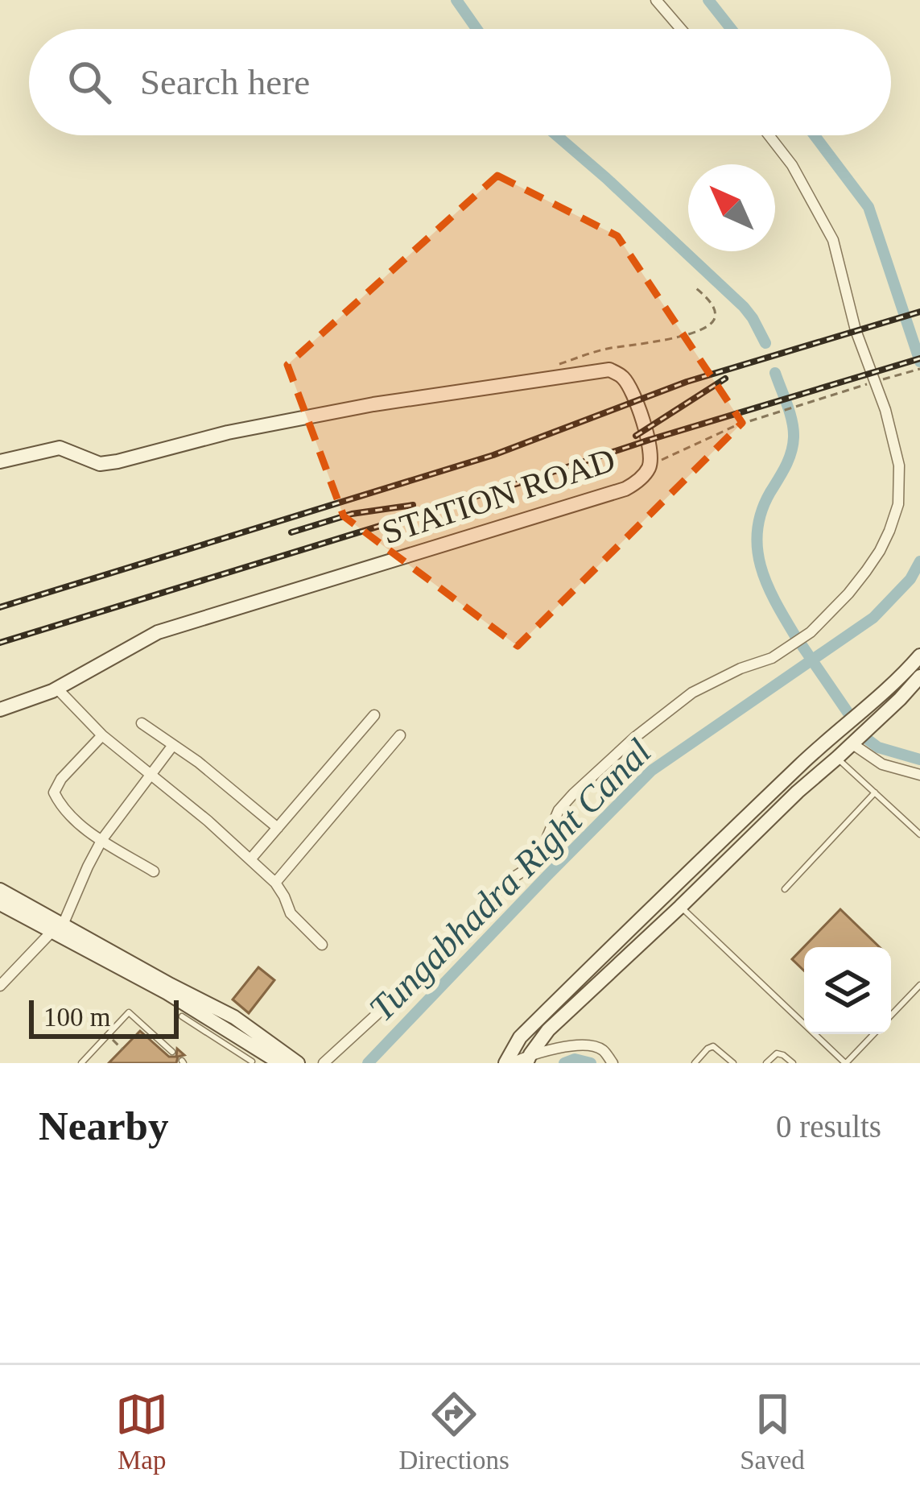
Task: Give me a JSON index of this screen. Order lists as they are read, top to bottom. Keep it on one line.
{"streets":{"street":["STATION ROAD"]},"water":["Tungabhadra Right Canal"],"scale_bar":"100 m","north":"top left","page":{"search":"Search here","scale":"100 m","heading":["Nearby","0 results"],"nav":["Map","Directions","Saved"]}}
